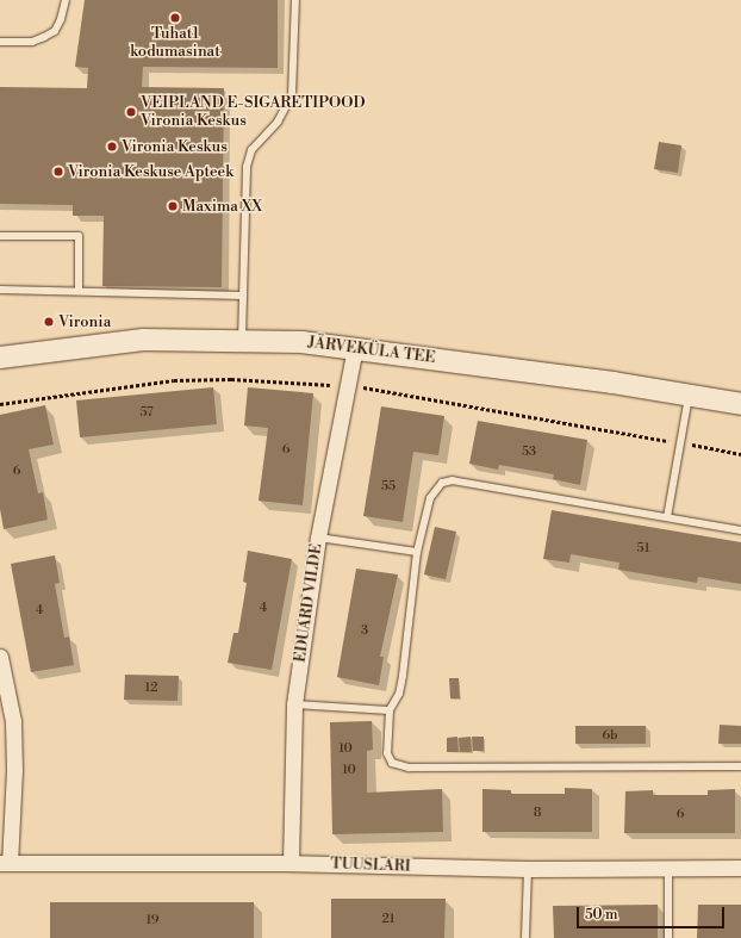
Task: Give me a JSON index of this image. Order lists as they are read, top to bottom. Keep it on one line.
{"streets":{"main road":["JÄRVEKÜLA TEE"],"street":["EDUARD VILDE","TUUSLARI"]},"crossings":[["JÄRVEKÜLA TEE","EDUARD VILDE"],["EDUARD VILDE","TUUSLARI"]],"places":["Tuhat1 kodumasinat","VEIPLAND E-SIGARETIPOOD Vironia Keskus","Vironia Keskus","Vironia Keskuse Apteek","Maxima XX","Vironia"],"house_numbers":["57","6","53","6","55","51","4","4","3","12","6b","10","10","8","6","21","19"],"scale_bar":"50 m"}
